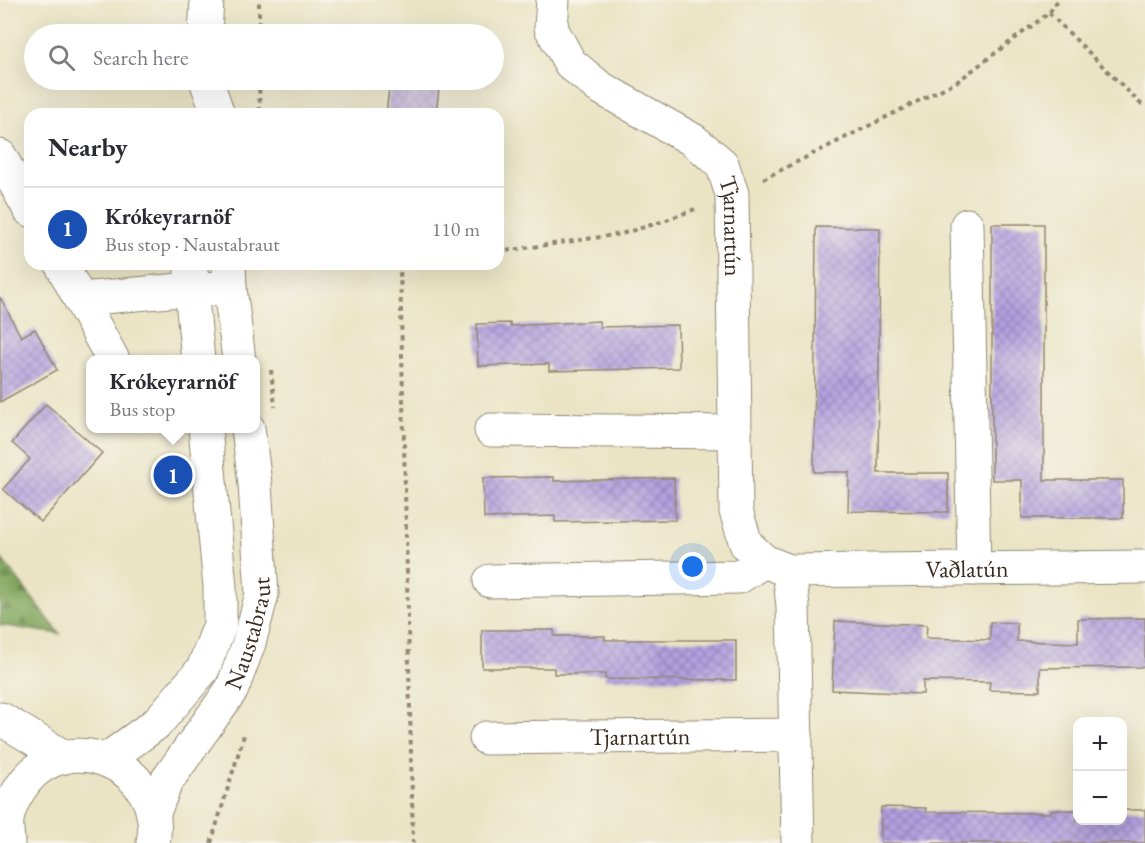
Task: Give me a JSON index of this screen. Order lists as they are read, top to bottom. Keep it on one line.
{"streets":{"street":["Tjarnartún","Vaðlatún","Naustabraut"]},"crossings":[["Tjarnartún","Vaðlatún"]],"page":{"search":"Search here","heading":"Nearby","list":[{"mark":"1","name":"Krókeyrarnöf","note":"Bus stop · Naustabraut","value":"110 m"}],"popup":["Krókeyrarnöf","Bus stop"],"pins":"1","map_buttons":["+","−"]}}
